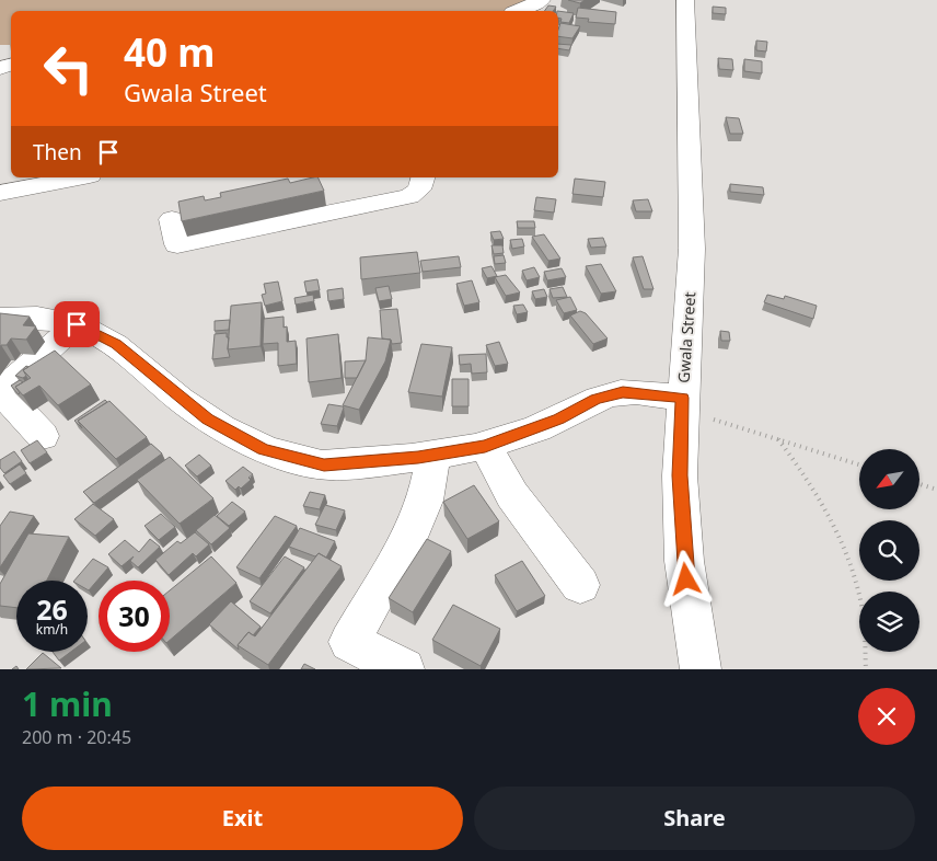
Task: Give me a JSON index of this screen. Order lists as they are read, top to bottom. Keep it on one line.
{"streets":{"street":["Gwala Street"]},"north":"bottom left","page":{"turn":["40 m","Gwala Street"],"then":"Then","speed":"26 km/h","limit":"30","heading":["1 min","200 m · 20:45"],"buttons":["Exit","Share"]}}
